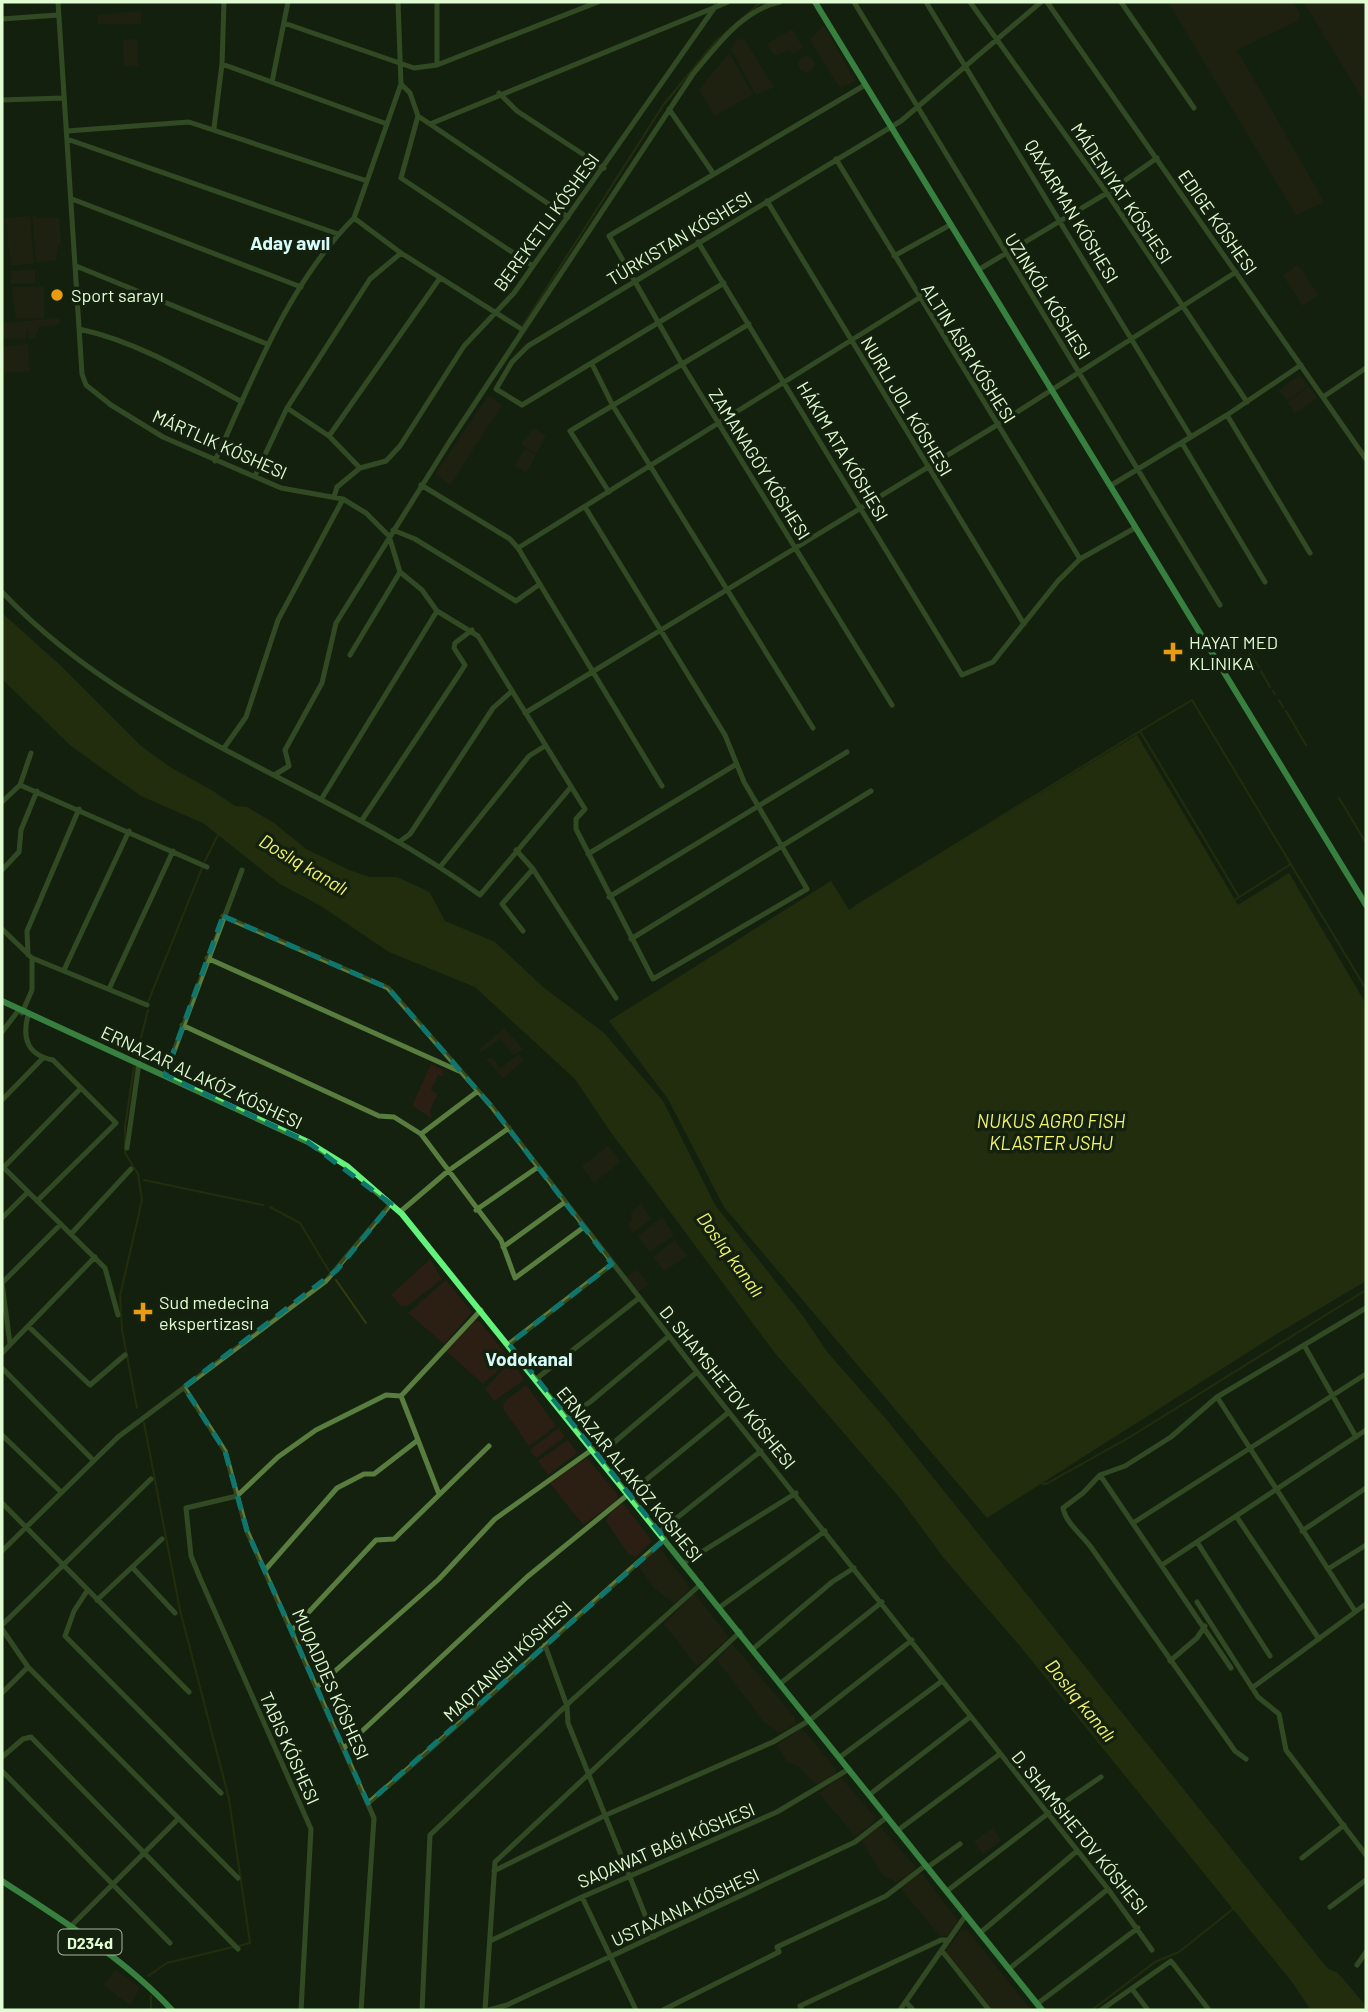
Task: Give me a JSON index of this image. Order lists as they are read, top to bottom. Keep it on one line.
{"streets":{"main road":["ERNAZAR ALAKÓZ KÓSHESI","D234d"],"street":["MÁDENIYAT KÓSHESI","QAXARMAN KÓSHESI","BEREKETLI KÓSHESI","EDIGE KÓSHESI","TÚRKISTAN KÓSHESI","MÁRTLIK KÓSHESI","HÁKIM ATA KÓSHESI","ZAMANAGÓY KÓSHESI","D. SHAMSHETOV KÓSHESI","MUQADDES KÓSHESI","USTAXANA KÓSHESI"]},"crossings":[["MÁDENIYAT KÓSHESI","TÚRKISTAN KÓSHESI"],["QAXARMAN KÓSHESI","TÚRKISTAN KÓSHESI"],["BEREKETLI KÓSHESI","MÁRTLIK KÓSHESI"],["TÚRKISTAN KÓSHESI","HÁKIM ATA KÓSHESI"],["TÚRKISTAN KÓSHESI","ZAMANAGÓY KÓSHESI"],["ERNAZAR ALAKÓZ KÓSHESI","USTAXANA KÓSHESI"]],"districts":["Aday awıl","Vodokanal"],"water":["Doslıq kanalı","NUKUS AGRO FISH KLASTER JSHJ"],"places":{"other":["Sport sarayı"],"health":["HAYAT MED KLINIKA","Sud medecina ekspertizası"]}}
